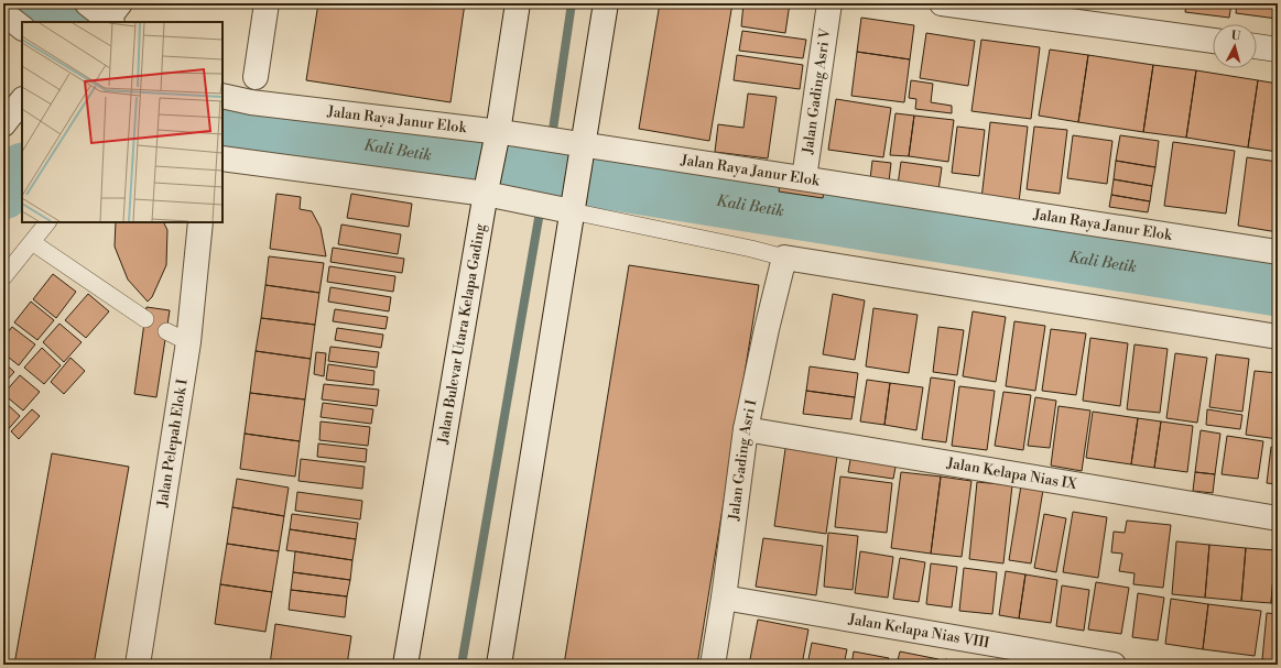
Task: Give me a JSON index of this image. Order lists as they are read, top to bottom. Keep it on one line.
{"streets":{"street":["Jalan Gading Asri V","Jalan Raya Janur Elok","Jalan Bulevar Utara Kelapa Gading","Jalan Pelepah Elok I","Jalan Gading Asri I","Jalan Kelapa Nias IX","Jalan Kelapa Nias VIII"]},"crossings":[["Jalan Gading Asri V","Jalan Raya Janur Elok"],["Jalan Raya Janur Elok","Jalan Bulevar Utara Kelapa Gading"],["Jalan Gading Asri I","Jalan Kelapa Nias IX"],["Jalan Gading Asri I","Jalan Kelapa Nias VIII"]],"water":["Kali Betik"],"north":"top"}
